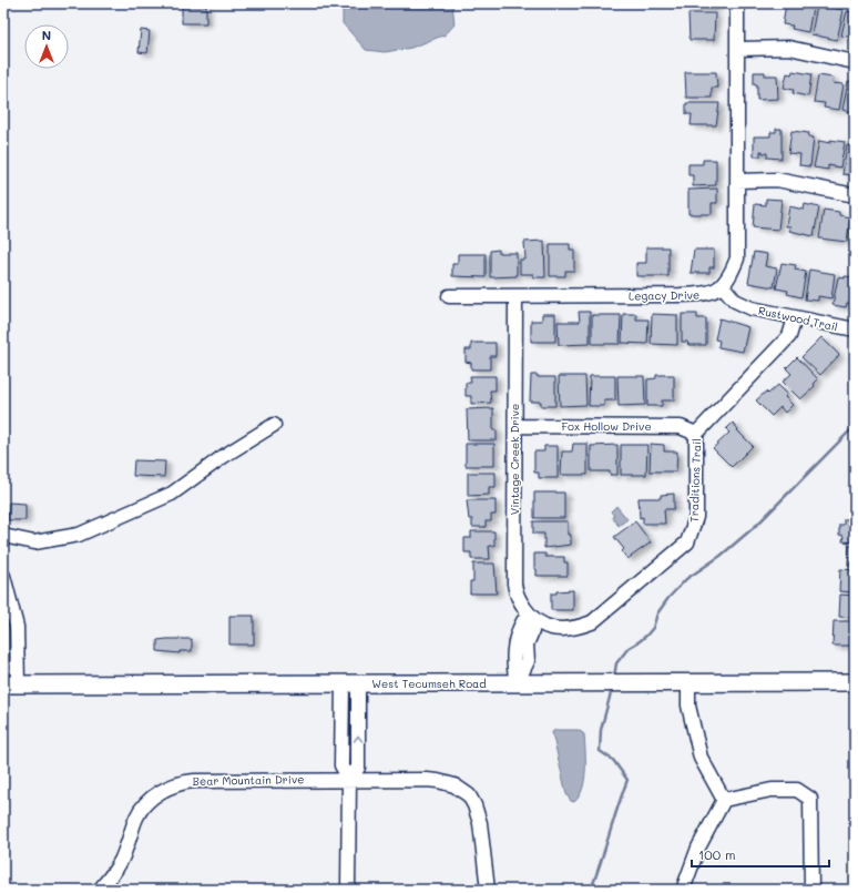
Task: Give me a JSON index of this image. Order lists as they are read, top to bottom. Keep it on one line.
{"streets":{"main road":["West Tecumseh Road"],"street":["Legacy Drive","Rustwood Trail","Fox Hollow Drive","Vintage Creek Drive","Traditions Trail","Bear Mountain Drive"]},"crossings":[["Legacy Drive","Rustwood Trail"],["Legacy Drive","Vintage Creek Drive"],["Rustwood Trail","Traditions Trail"],["Fox Hollow Drive","Vintage Creek Drive"],["Fox Hollow Drive","Traditions Trail"],["Vintage Creek Drive","Traditions Trail"]],"scale_bar":"100 m","north":"top"}
